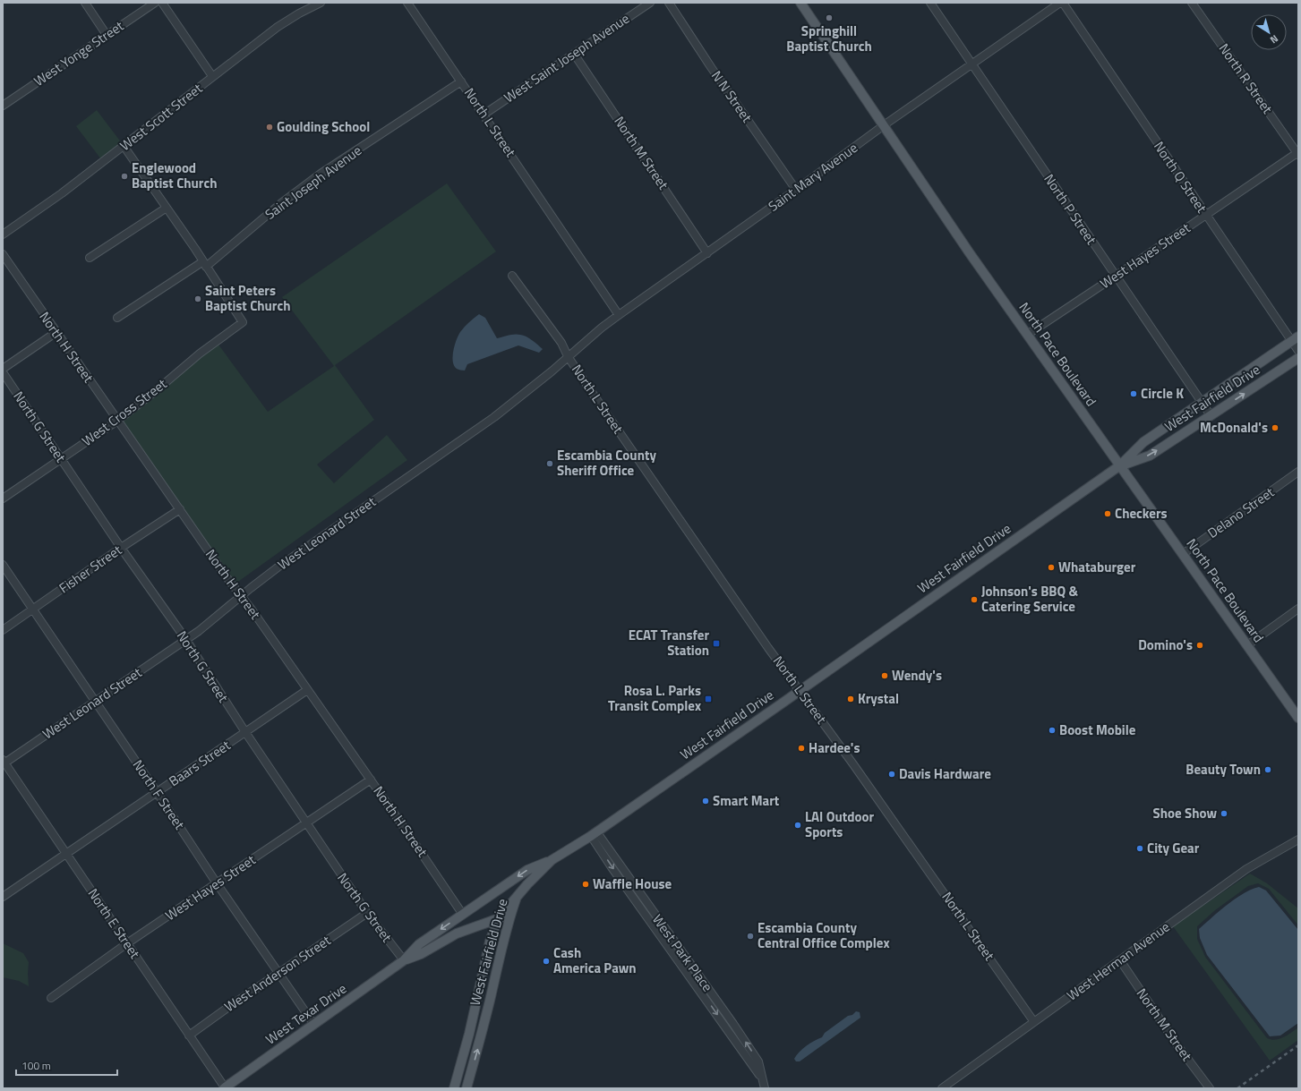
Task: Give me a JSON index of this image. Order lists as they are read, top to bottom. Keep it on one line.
{"streets":{"main road":["North Pace Boulevard","West Fairfield Drive","West Texar Drive"],"street":["West Yonge Street","West Saint Joseph Avenue","North R Street","N N Street","West Scott Street","North L Street","North M Street","Saint Mary Avenue","North Q Street","Saint Joseph Avenue","North P Street","West Hayes Street","North H Street","West Cross Street","North G Street","Delano Street","West Leonard Street","Fisher Street","Baars Street","North F Street","North E Street","West Park Place","West Herman Avenue","West Anderson Street"]},"crossings":[["West Saint Joseph Avenue","North L Street"],["West Saint Joseph Avenue","North M Street"],["North R Street","West Hayes Street"],["N N Street","Saint Mary Avenue"],["North L Street","Saint Mary Avenue"],["North L Street","Saint Joseph Avenue"],["North L Street","West Fairfield Drive"],["North L Street","West Leonard Street"],["North L Street","West Herman Avenue"],["North M Street","Saint Mary Avenue"],["North M Street","West Herman Avenue"],["Saint Mary Avenue","North Q Street"],["Saint Mary Avenue","North P Street"],["Saint Mary Avenue","North Pace Boulevard"],["Saint Mary Avenue","West Leonard Street"],["North Q Street","West Hayes Street"],["North Q Street","West Fairfield Drive"],["Saint Joseph Avenue","West Cross Street"],["North P Street","West Hayes Street"],["North P Street","West Fairfield Drive"],["West Hayes Street","North H Street"],["West Hayes Street","North Pace Boulevard"],["West Hayes Street","North G Street"],["West Hayes Street","North F Street"],["West Hayes Street","North E Street"],["North H Street","West Cross Street"],["North H Street","West Leonard Street"],["North H Street","Fisher Street"],["North H Street","Baars Street"],["North H Street","West Texar Drive"],["North Pace Boulevard","West Fairfield Drive"],["North Pace Boulevard","Delano Street"],["West Fairfield Drive","West Park Place"],["West Fairfield Drive","West Texar Drive"],["West Cross Street","North G Street"],["North G Street","West Leonard Street"],["North G Street","Fisher Street"],["North G Street","Baars Street"],["North G Street","West Anderson Street"],["North G Street","West Texar Drive"],["West Leonard Street","North F Street"],["West Leonard Street","North E Street"],["Fisher Street","North F Street"],["Baars Street","North F Street"],["Baars Street","North E Street"],["North F Street","West Anderson Street"],["North F Street","West Texar Drive"],["North E Street","West Anderson Street"],["North E Street","West Texar Drive"]],"places":{"other":["Springhill Baptist Church","Goulding School","Englewood Baptist Church","Saint Peters Baptist Church","Circle K","McDonald's","Escambia County Sheriff Office","Checkers","Whataburger","Johnson's BBQ & Catering Service","Domino's","Wendy's","Krystal","Boost Mobile","Hardee's","Beauty Town","Davis Hardware","Smart Mart","Shoe Show","LAI Outdoor Sports","City Gear","Waffle House","Escambia County Central Office Complex","Cash America Pawn"],"transit":["ECAT Transfer Station","Rosa L. Parks Transit Complex"]},"scale_bar":"100 m","north":"bottom right"}
